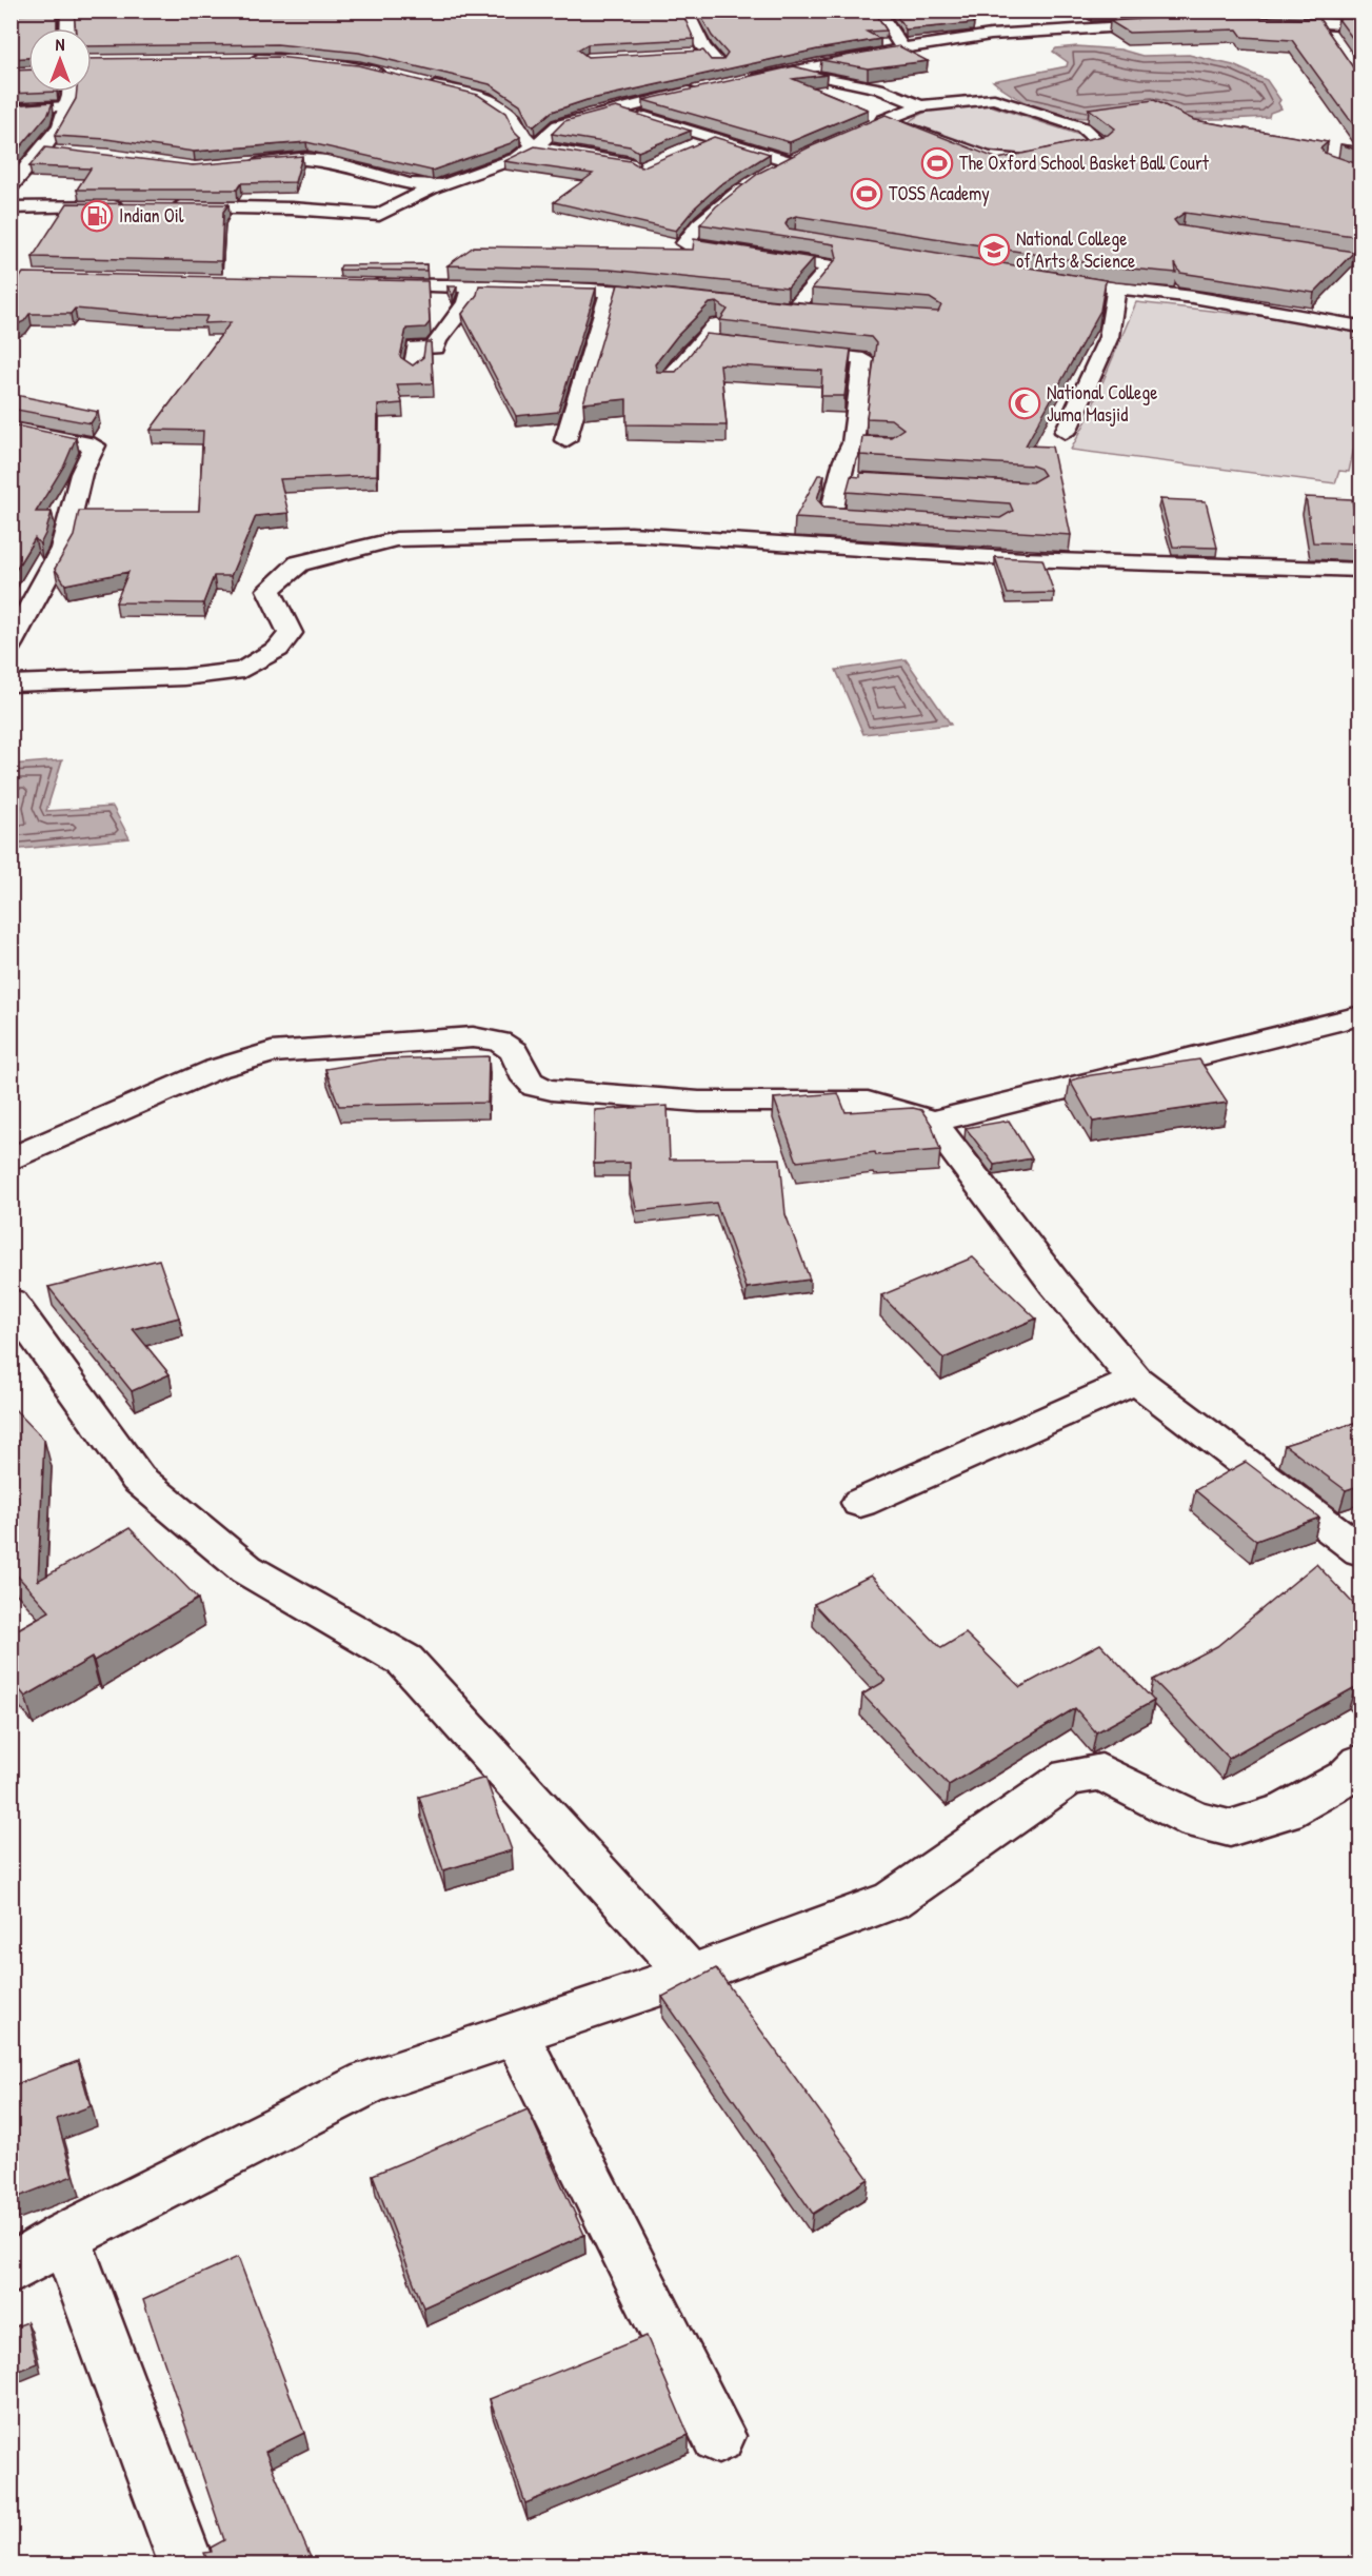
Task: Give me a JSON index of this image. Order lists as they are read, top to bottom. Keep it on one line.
{"places":{"sports":["The Oxford School Basket Ball Court","TOSS Academy"],"fuel station":["Indian Oil"],"school or university":["National College of Arts & Science"],"mosque":["National College Juma Masjid"]},"north":"top"}
